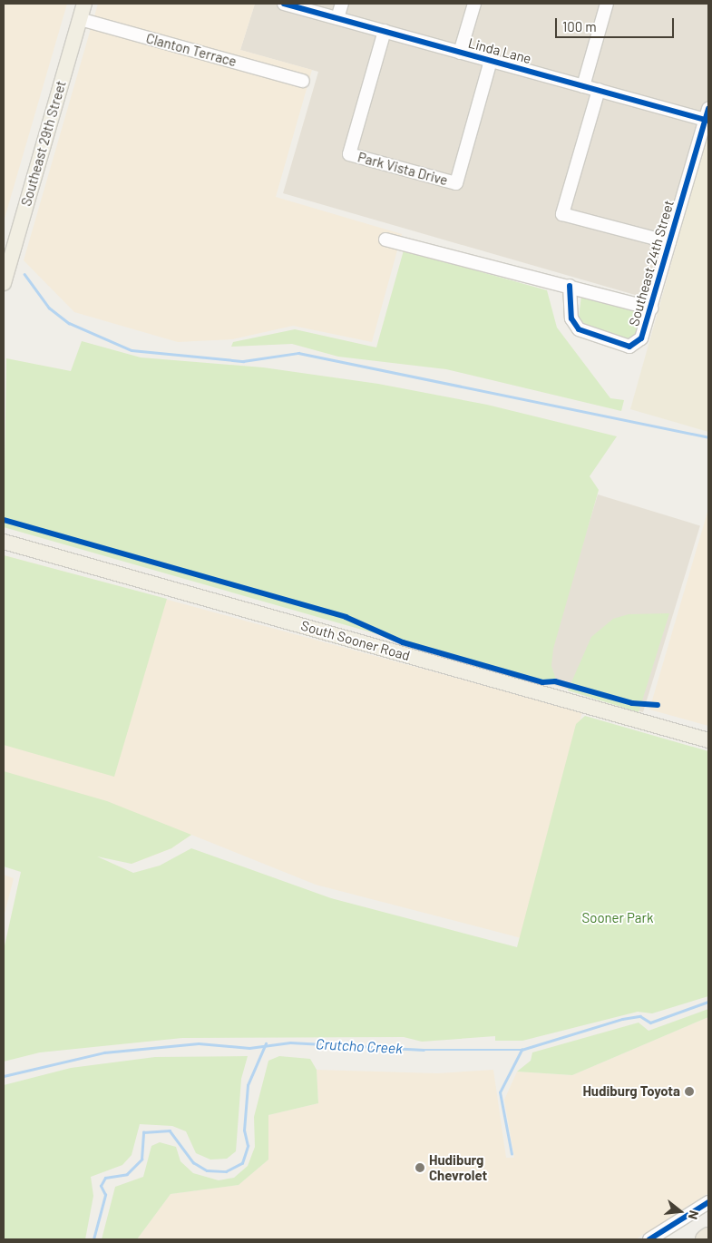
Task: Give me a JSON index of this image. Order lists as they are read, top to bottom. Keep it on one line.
{"streets":{"main road":["Southeast 29th Street","South Sooner Road"],"street":["Clanton Terrace","Linda Lane","Park Vista Drive","Southeast 24th Street"]},"crossings":[["Clanton Terrace","Southeast 29th Street"],["Linda Lane","Park Vista Drive"],["Linda Lane","Southeast 24th Street"]],"water":["Crutcho Creek"],"parks":["Sooner Park"],"places":["Hudiburg Toyota","Hudiburg Chevrolet"],"scale_bar":"100 m","north":"right"}
